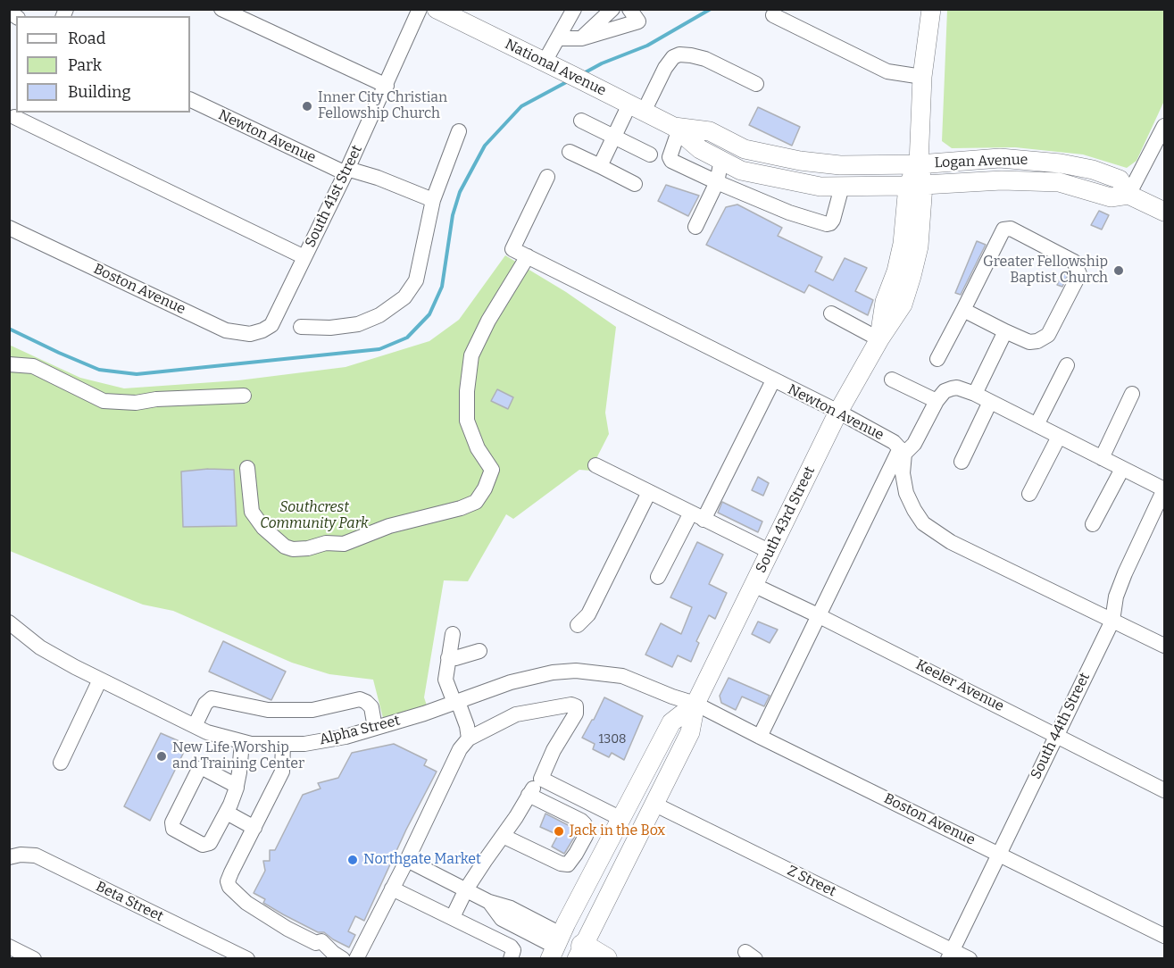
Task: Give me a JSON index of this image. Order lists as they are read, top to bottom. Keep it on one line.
{"streets":{"main road":["National Avenue","Logan Avenue","South 43rd Street"],"street":["Newton Avenue","South 41st Street","Boston Avenue","Keeler Avenue","South 44th Street","Alpha Street","Z Street","Beta Street"]},"crossings":[["National Avenue","Logan Avenue"],["National Avenue","South 43rd Street"],["Newton Avenue","South 41st Street"],["Newton Avenue","South 43rd Street"],["Logan Avenue","South 43rd Street"],["South 41st Street","Boston Avenue"],["Boston Avenue","South 43rd Street"],["Boston Avenue","South 44th Street"],["Boston Avenue","Alpha Street"],["South 43rd Street","Keeler Avenue"],["South 43rd Street","Alpha Street"],["South 43rd Street","Z Street"],["Keeler Avenue","South 44th Street"],["South 44th Street","Z Street"]],"parks":["Southcrest Community Park"],"places":["Inner City Christian Fellowship Church","Greater Fellowship Baptist Church","New Life Worship and Training Center","Jack in the Box","Northgate Market"],"house_numbers":["1308"],"legend":["Road","Park","Building"]}
